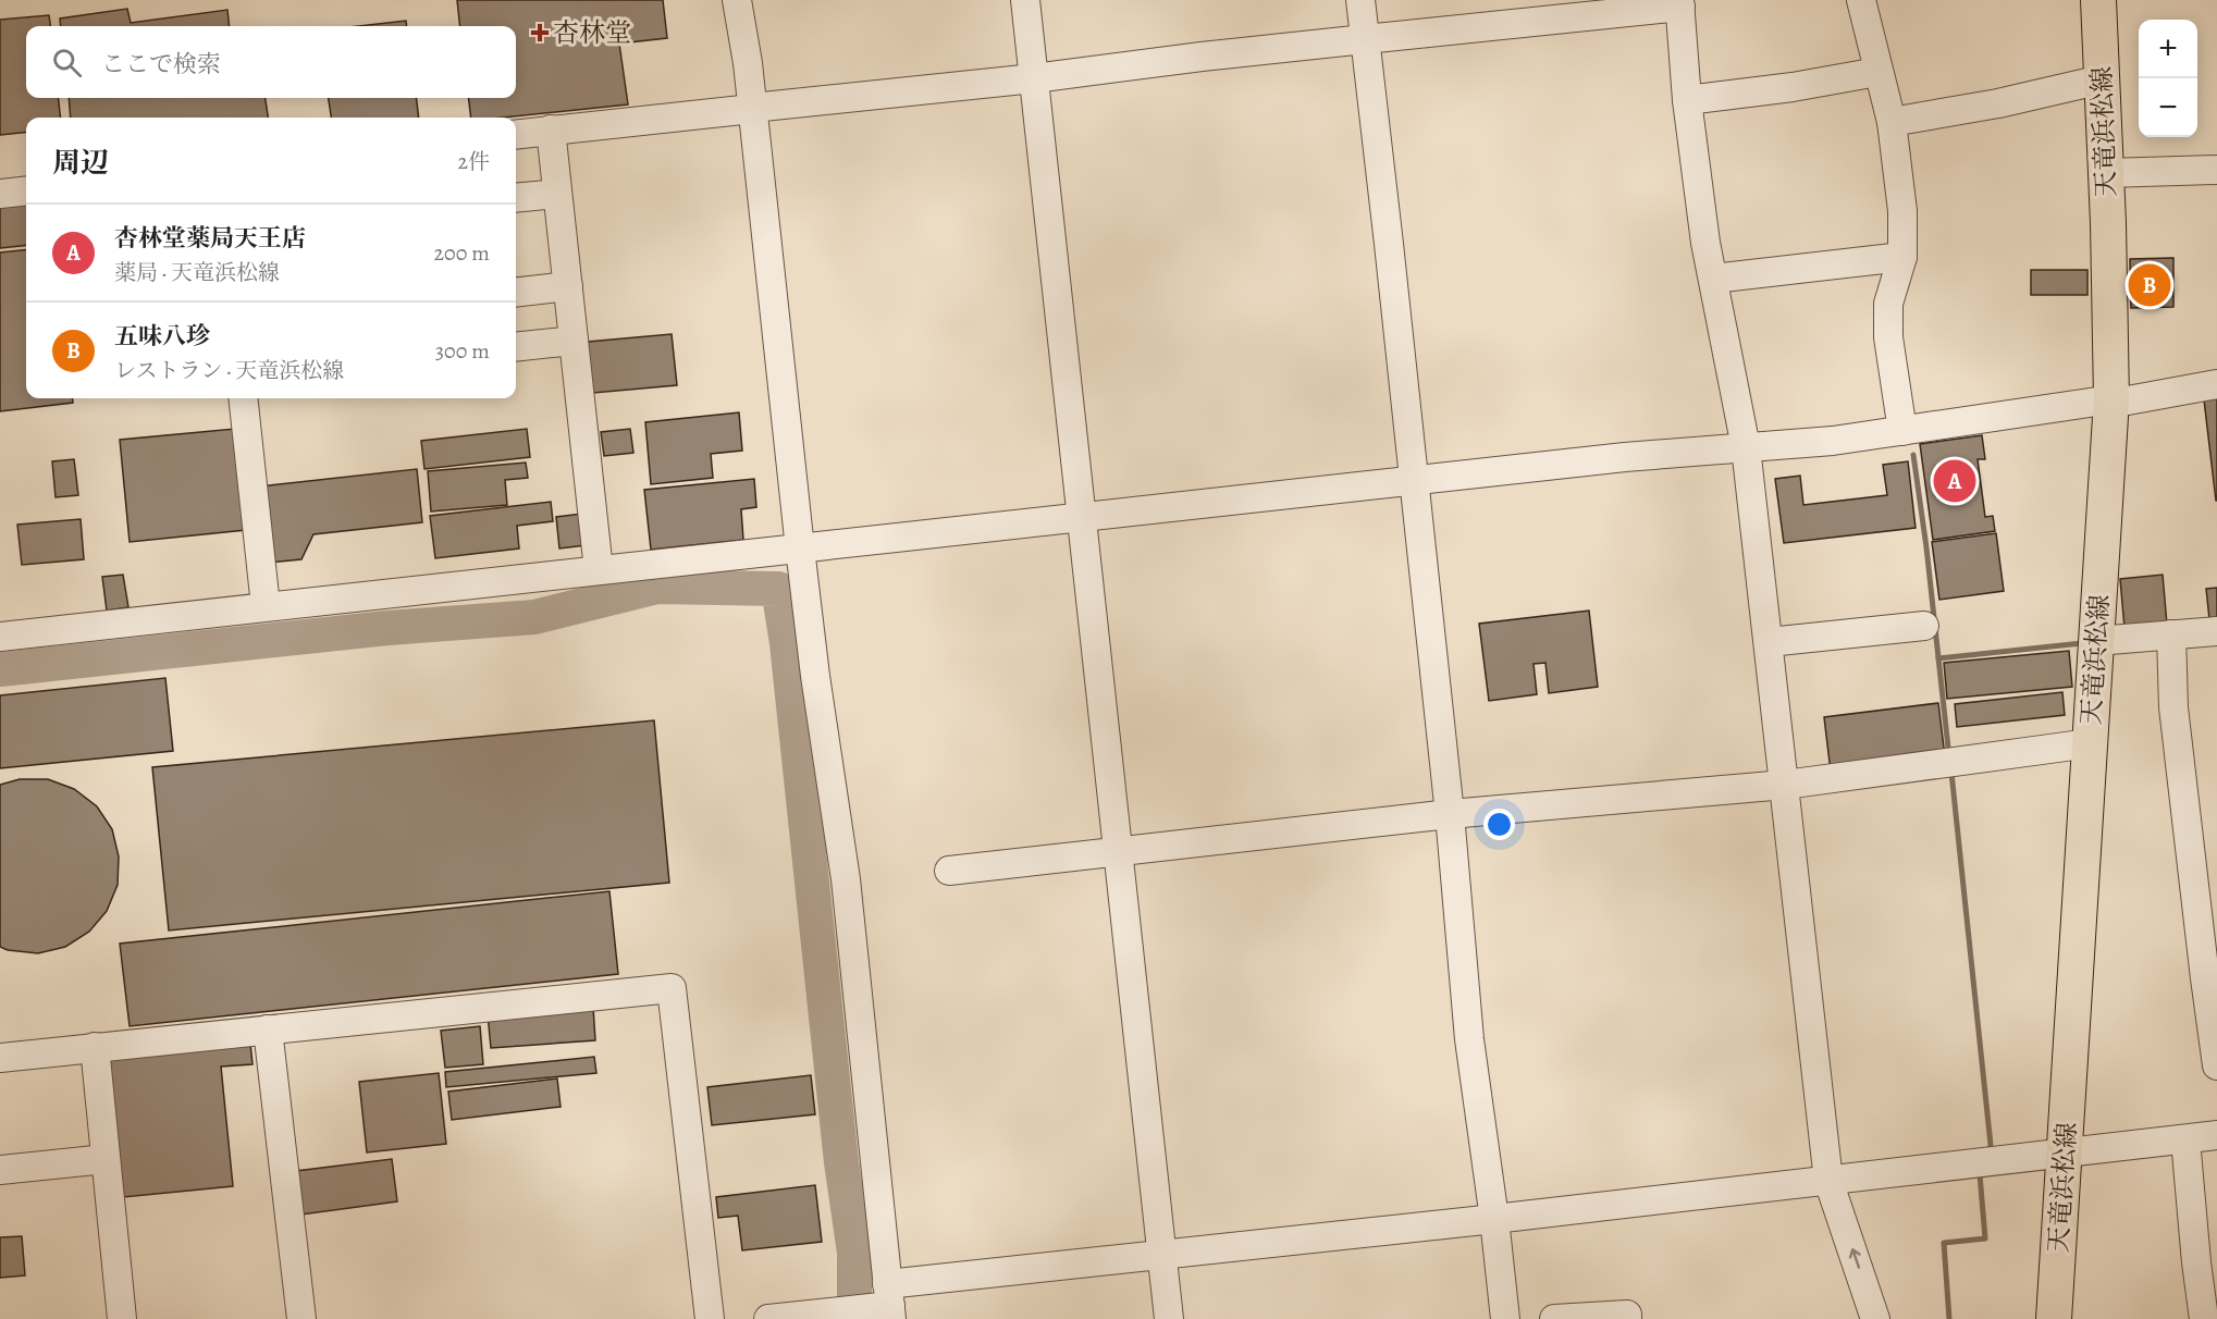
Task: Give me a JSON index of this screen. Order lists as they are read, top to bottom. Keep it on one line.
{"streets":{"main road":["天竜浜松線"]},"places":{"health":["杏林堂"]},"page":{"map_buttons":["+","−"],"search":"ここで検索","heading":["周辺","2件"],"list":[{"mark":"A","name":"杏林堂薬局天王店","note":"薬局 · 天竜浜松線","value":"200 m"},{"mark":"B","name":"五味八珍","note":"レストラン · 天竜浜松線","value":"300 m"}],"pins":["B","A"]}}
